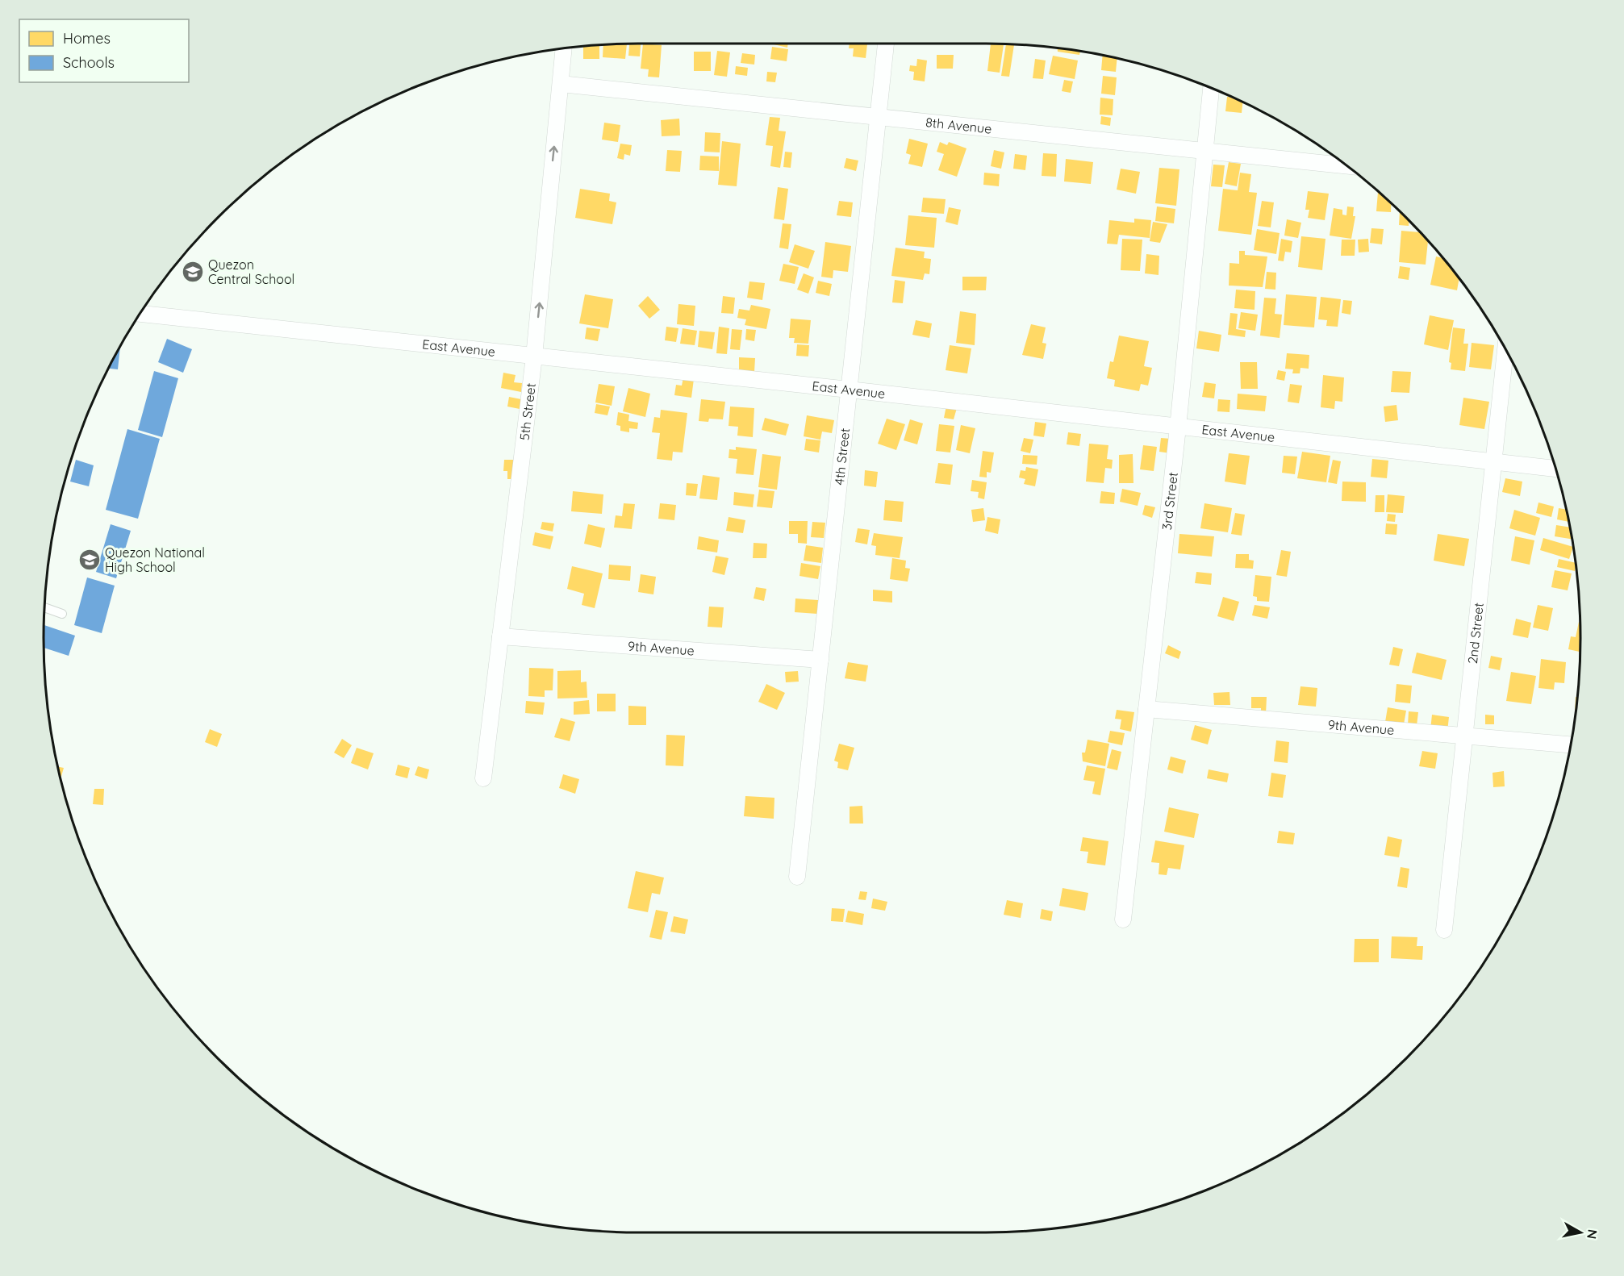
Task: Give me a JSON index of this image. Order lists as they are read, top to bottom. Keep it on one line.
{"streets":{"street":["8th Avenue","East Avenue","5th Street","4th Street","3rd Street","2nd Street","9th Avenue"]},"crossings":[["8th Avenue","5th Street"],["8th Avenue","4th Street"],["8th Avenue","3rd Street"],["East Avenue","5th Street"],["East Avenue","4th Street"],["East Avenue","3rd Street"],["East Avenue","2nd Street"],["5th Street","9th Avenue"],["4th Street","9th Avenue"],["3rd Street","9th Avenue"],["2nd Street","9th Avenue"]],"one_way":["5th Street"],"places":{"school or university":["Quezon Central School","Quezon National High School"]},"legend":["Homes","Schools"],"north":"right"}
